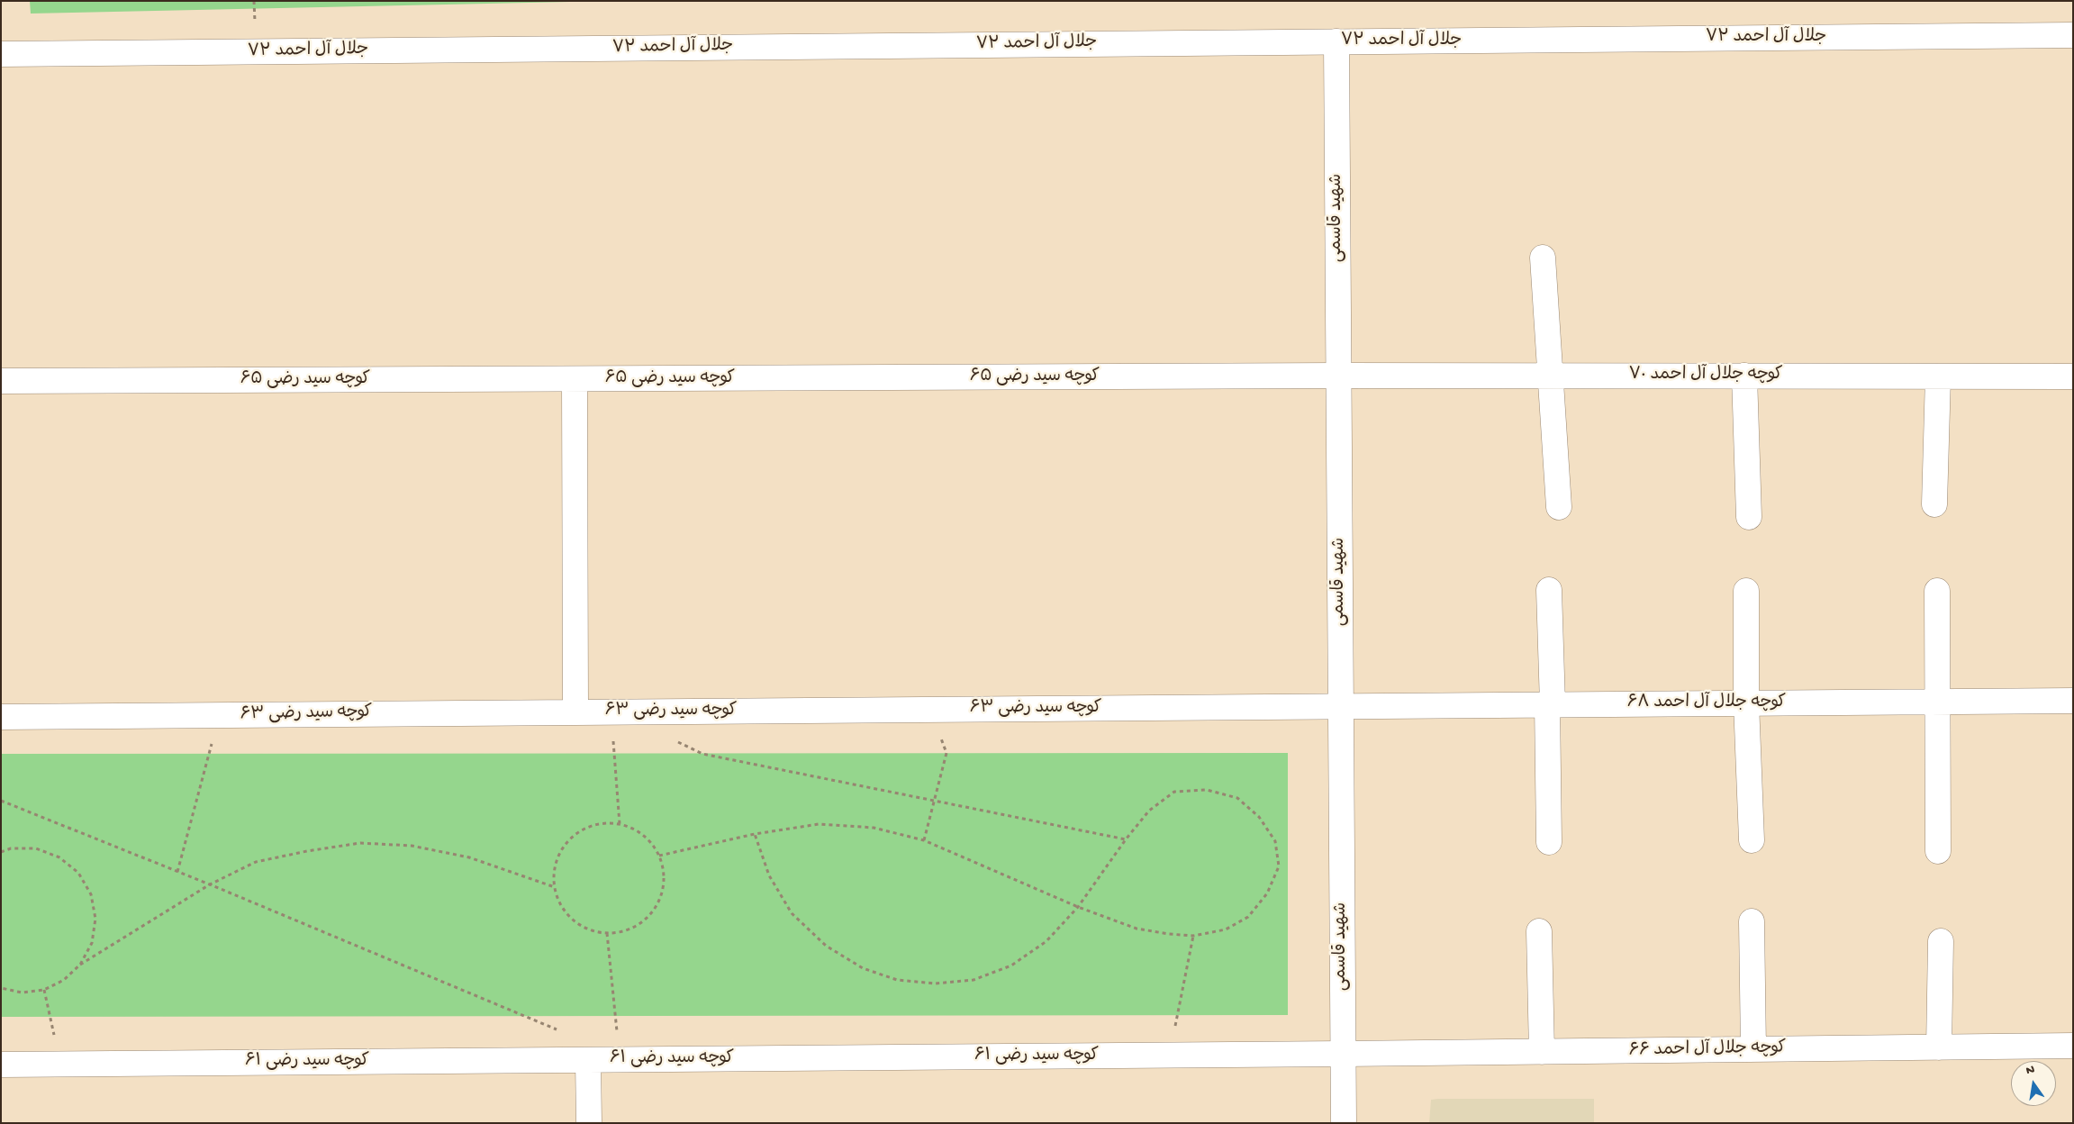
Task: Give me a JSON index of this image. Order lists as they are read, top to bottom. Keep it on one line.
{"streets":{"street":["جلال آل احمد ۷۲","شهید قاسمی","کوچه جلال آل احمد ۷۰","کوچه سید رضی ۶۵","کوچه جلال آل احمد ۶۸","کوچه سید رضی ۶۳","کوچه جلال آل احمد ۶۶","کوچه سید رضی ۶۱"]},"crossings":[["جلال آل احمد ۷۲","شهید قاسمی"],["شهید قاسمی","کوچه جلال آل احمد ۷۰"],["شهید قاسمی","کوچه سید رضی ۶۵"],["شهید قاسمی","کوچه جلال آل احمد ۶۸"],["شهید قاسمی","کوچه سید رضی ۶۳"],["شهید قاسمی","کوچه جلال آل احمد ۶۶"],["شهید قاسمی","کوچه سید رضی ۶۱"],["کوچه جلال آل احمد ۷۰","کوچه سید رضی ۶۵"],["کوچه جلال آل احمد ۶۸","کوچه سید رضی ۶۳"],["کوچه جلال آل احمد ۶۶","کوچه سید رضی ۶۱"]],"north":"top"}
